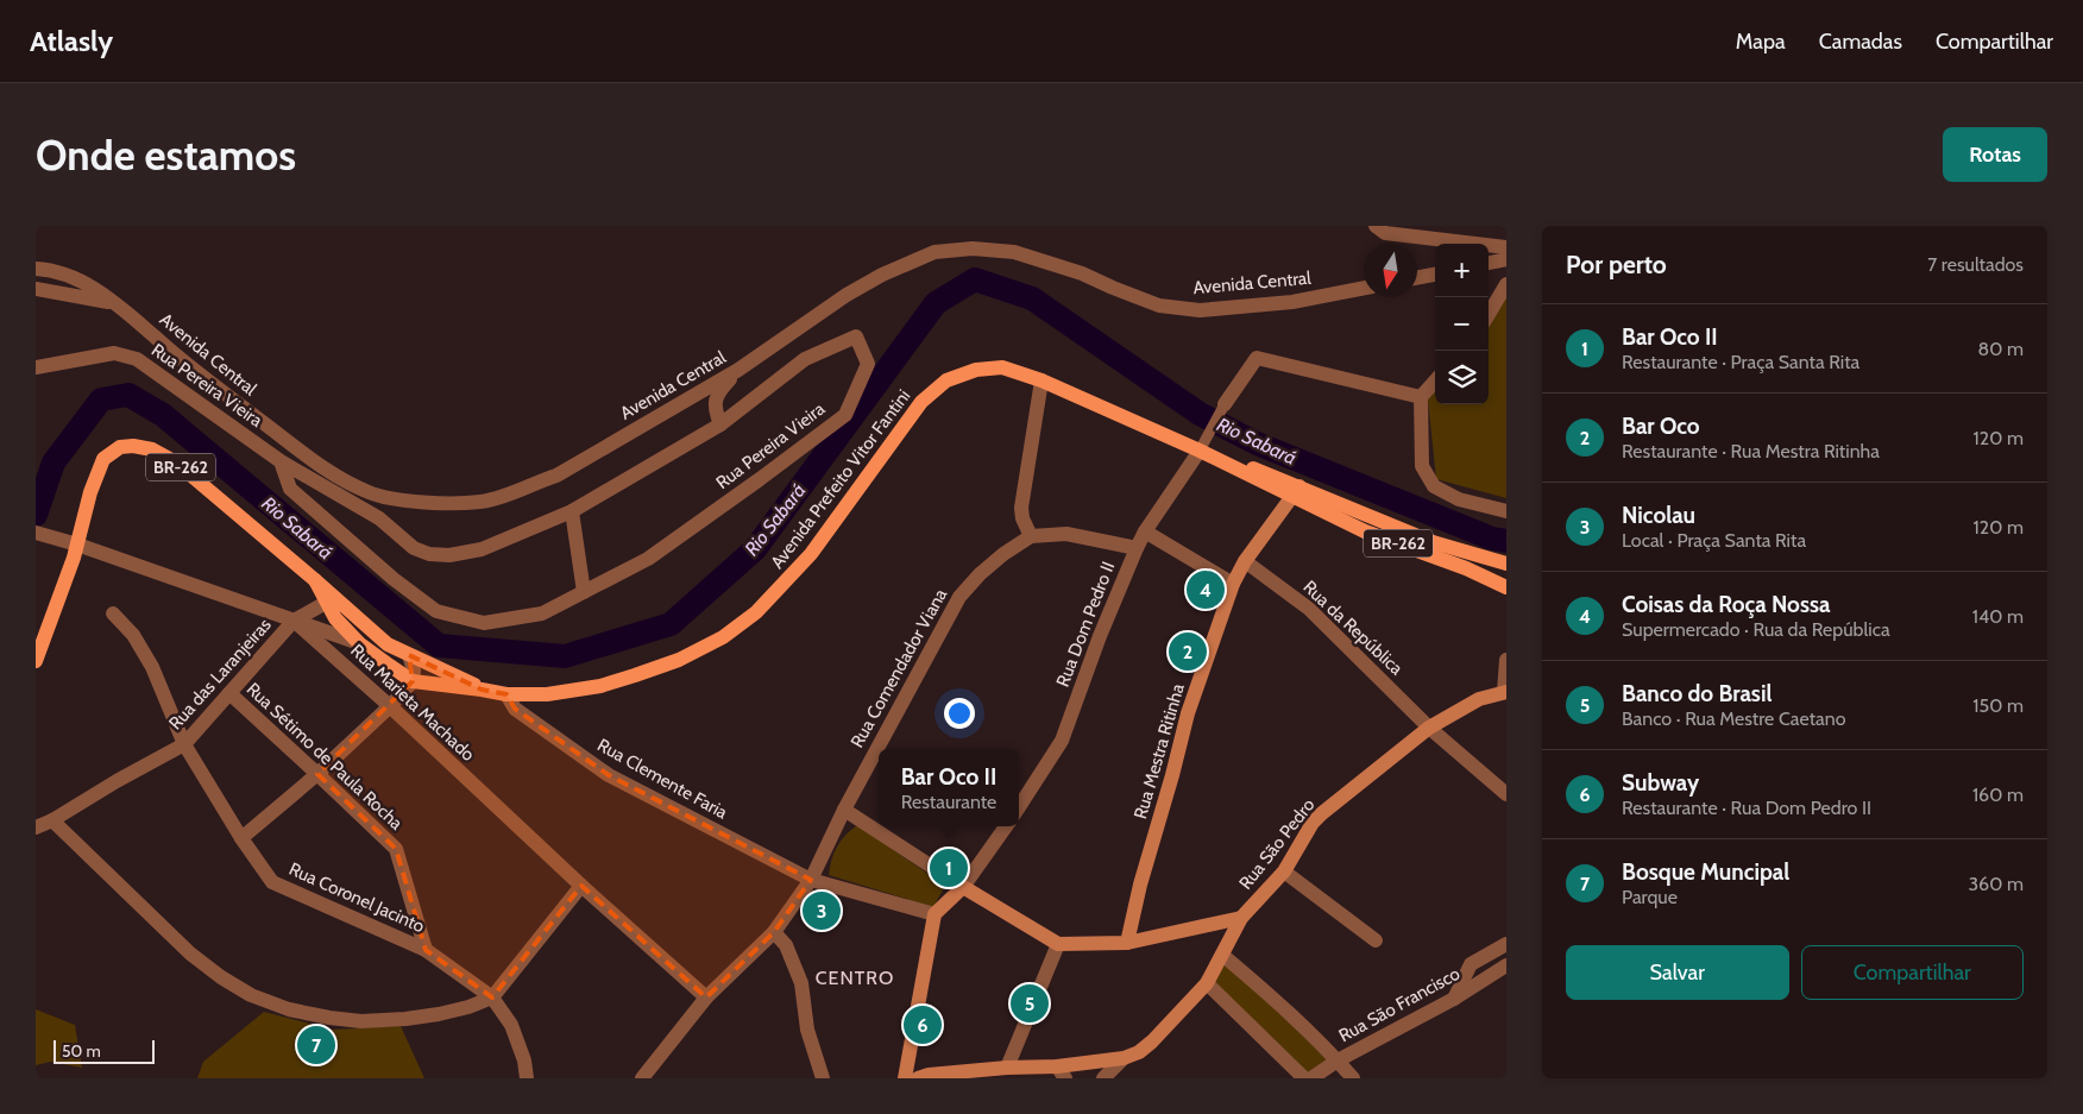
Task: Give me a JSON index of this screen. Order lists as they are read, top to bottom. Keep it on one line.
{"streets":{"main road":["BR-262","Avenida Prefeito Vitor Fantini","Rua Mestra Ritinha","Rua São Pedro"],"street":["Avenida Central","Rua Pereira Vieira","Rua Dom Pedro II","Rua da República","Rua Comendador Viana","Rua das Laranjeiras","Rua Marieta Machado","Rua Sétimo de Paula Rocha","Rua Clemente Faria","Rua Coronel Jacinto","Rua São Francisco"]},"crossings":[["Avenida Prefeito Vitor Fantini","Rua Dom Pedro II"],["Avenida Prefeito Vitor Fantini","Rua das Laranjeiras"],["Avenida Prefeito Vitor Fantini","Rua Marieta Machado"],["Avenida Prefeito Vitor Fantini","Rua Mestra Ritinha"],["Avenida Prefeito Vitor Fantini","Rua Clemente Faria"],["Rua Dom Pedro II","Rua Comendador Viana"],["Rua da República","Rua Mestra Ritinha"],["Rua da República","Rua São Pedro"],["Rua Comendador Viana","Rua Clemente Faria"],["Rua das Laranjeiras","Rua Marieta Machado"],["Rua das Laranjeiras","Rua Sétimo de Paula Rocha"],["Rua das Laranjeiras","Rua Coronel Jacinto"],["Rua Sétimo de Paula Rocha","Rua Coronel Jacinto"]],"districts":["CENTRO"],"water":["Rio Sabará"],"scale_bar":"50 m","north":"bottom","page":{"header":"Atlasly","nav":["Mapa","Camadas","Compartilhar"],"buttons":["Rotas",["Salvar","Compartilhar"]],"title":"Onde estamos","heading":["Por perto","7 resultados"],"map_buttons":["+","−"],"list":[{"mark":"1","name":"Bar Oco II","note":"Restaurante · Praça Santa Rita","value":"80 m"},{"mark":"2","name":"Bar Oco","note":"Restaurante · Rua Mestra Ritinha","value":"120 m"},{"mark":"3","name":"Nicolau","note":"Local · Praça Santa Rita","value":"120 m"},{"mark":"4","name":"Coisas da Roça Nossa","note":"Supermercado · Rua da República","value":"140 m"},{"mark":"5","name":"Banco do Brasil","note":"Banco · Rua Mestre Caetano","value":"150 m"},{"mark":"6","name":"Subway","note":"Restaurante · Rua Dom Pedro II","value":"160 m"},{"mark":"7","name":"Bosque Muncipal","note":"Parque","value":"360 m"}],"pins":["4","2","1","3","5","6","7"],"popup":["Bar Oco II","Restaurante"],"scale":"50 m"}}
